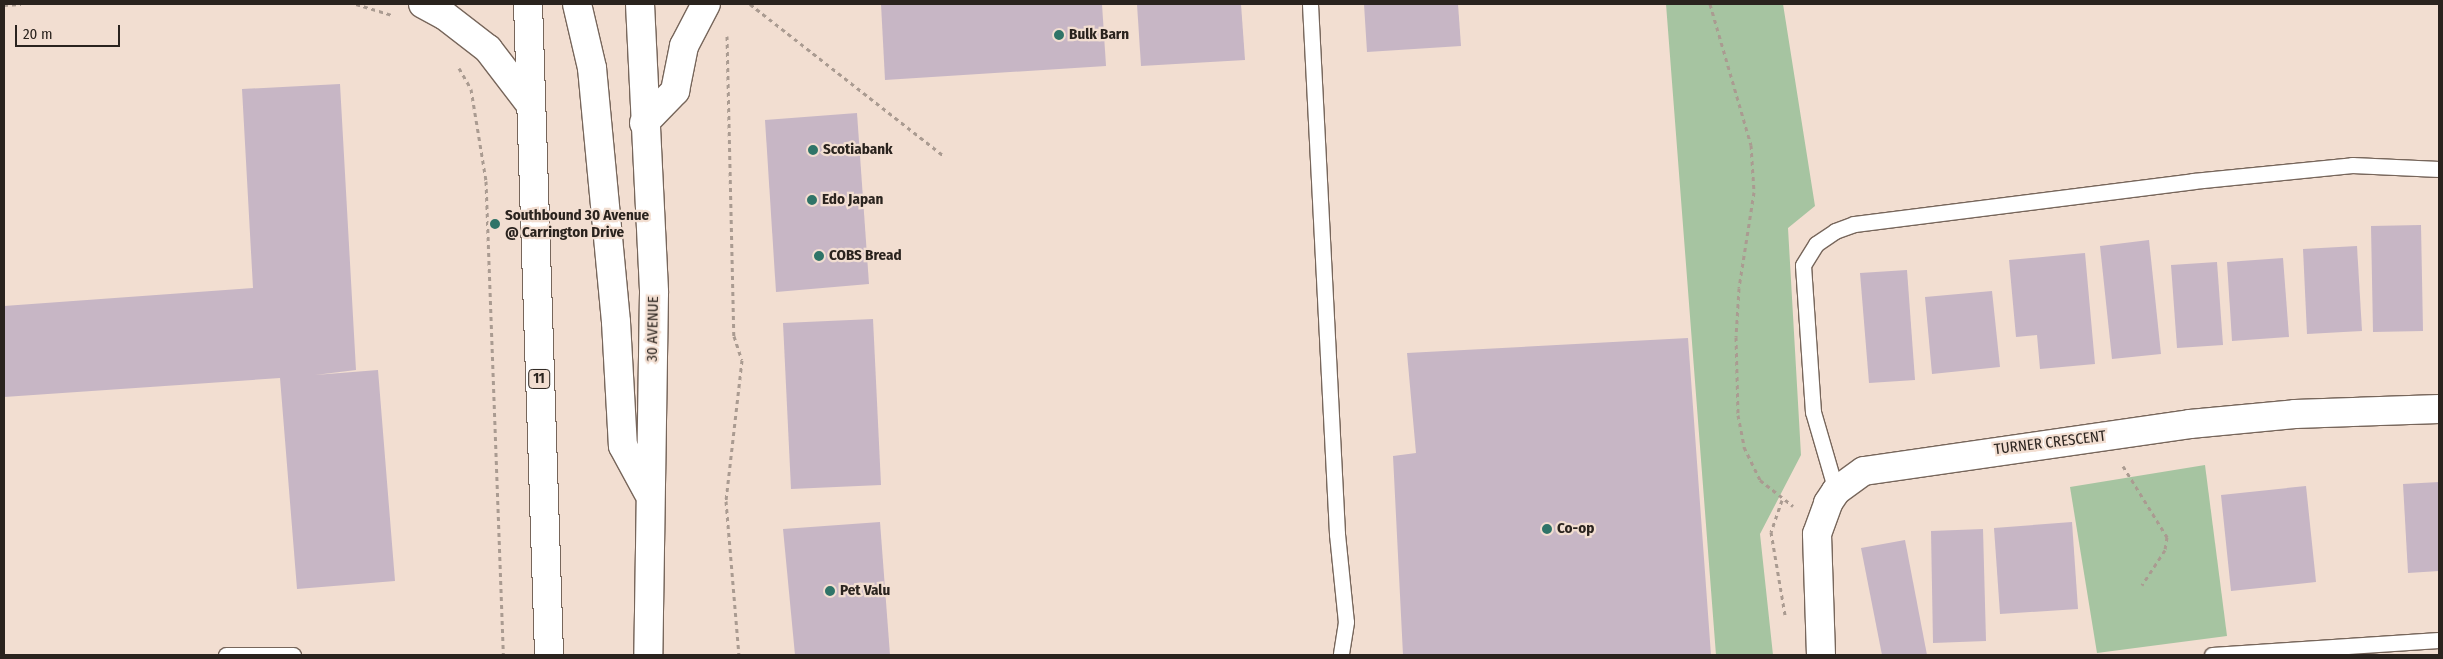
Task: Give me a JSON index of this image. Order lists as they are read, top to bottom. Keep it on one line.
{"streets":{"main road":["30 AVENUE","11","TURNER CRESCENT"]},"places":["Bulk Barn","Scotiabank","Edo Japan","Southbound 30 Avenue @ Carrington Drive","COBS Bread","Co-op","Pet Valu"],"scale_bar":"20 m"}
